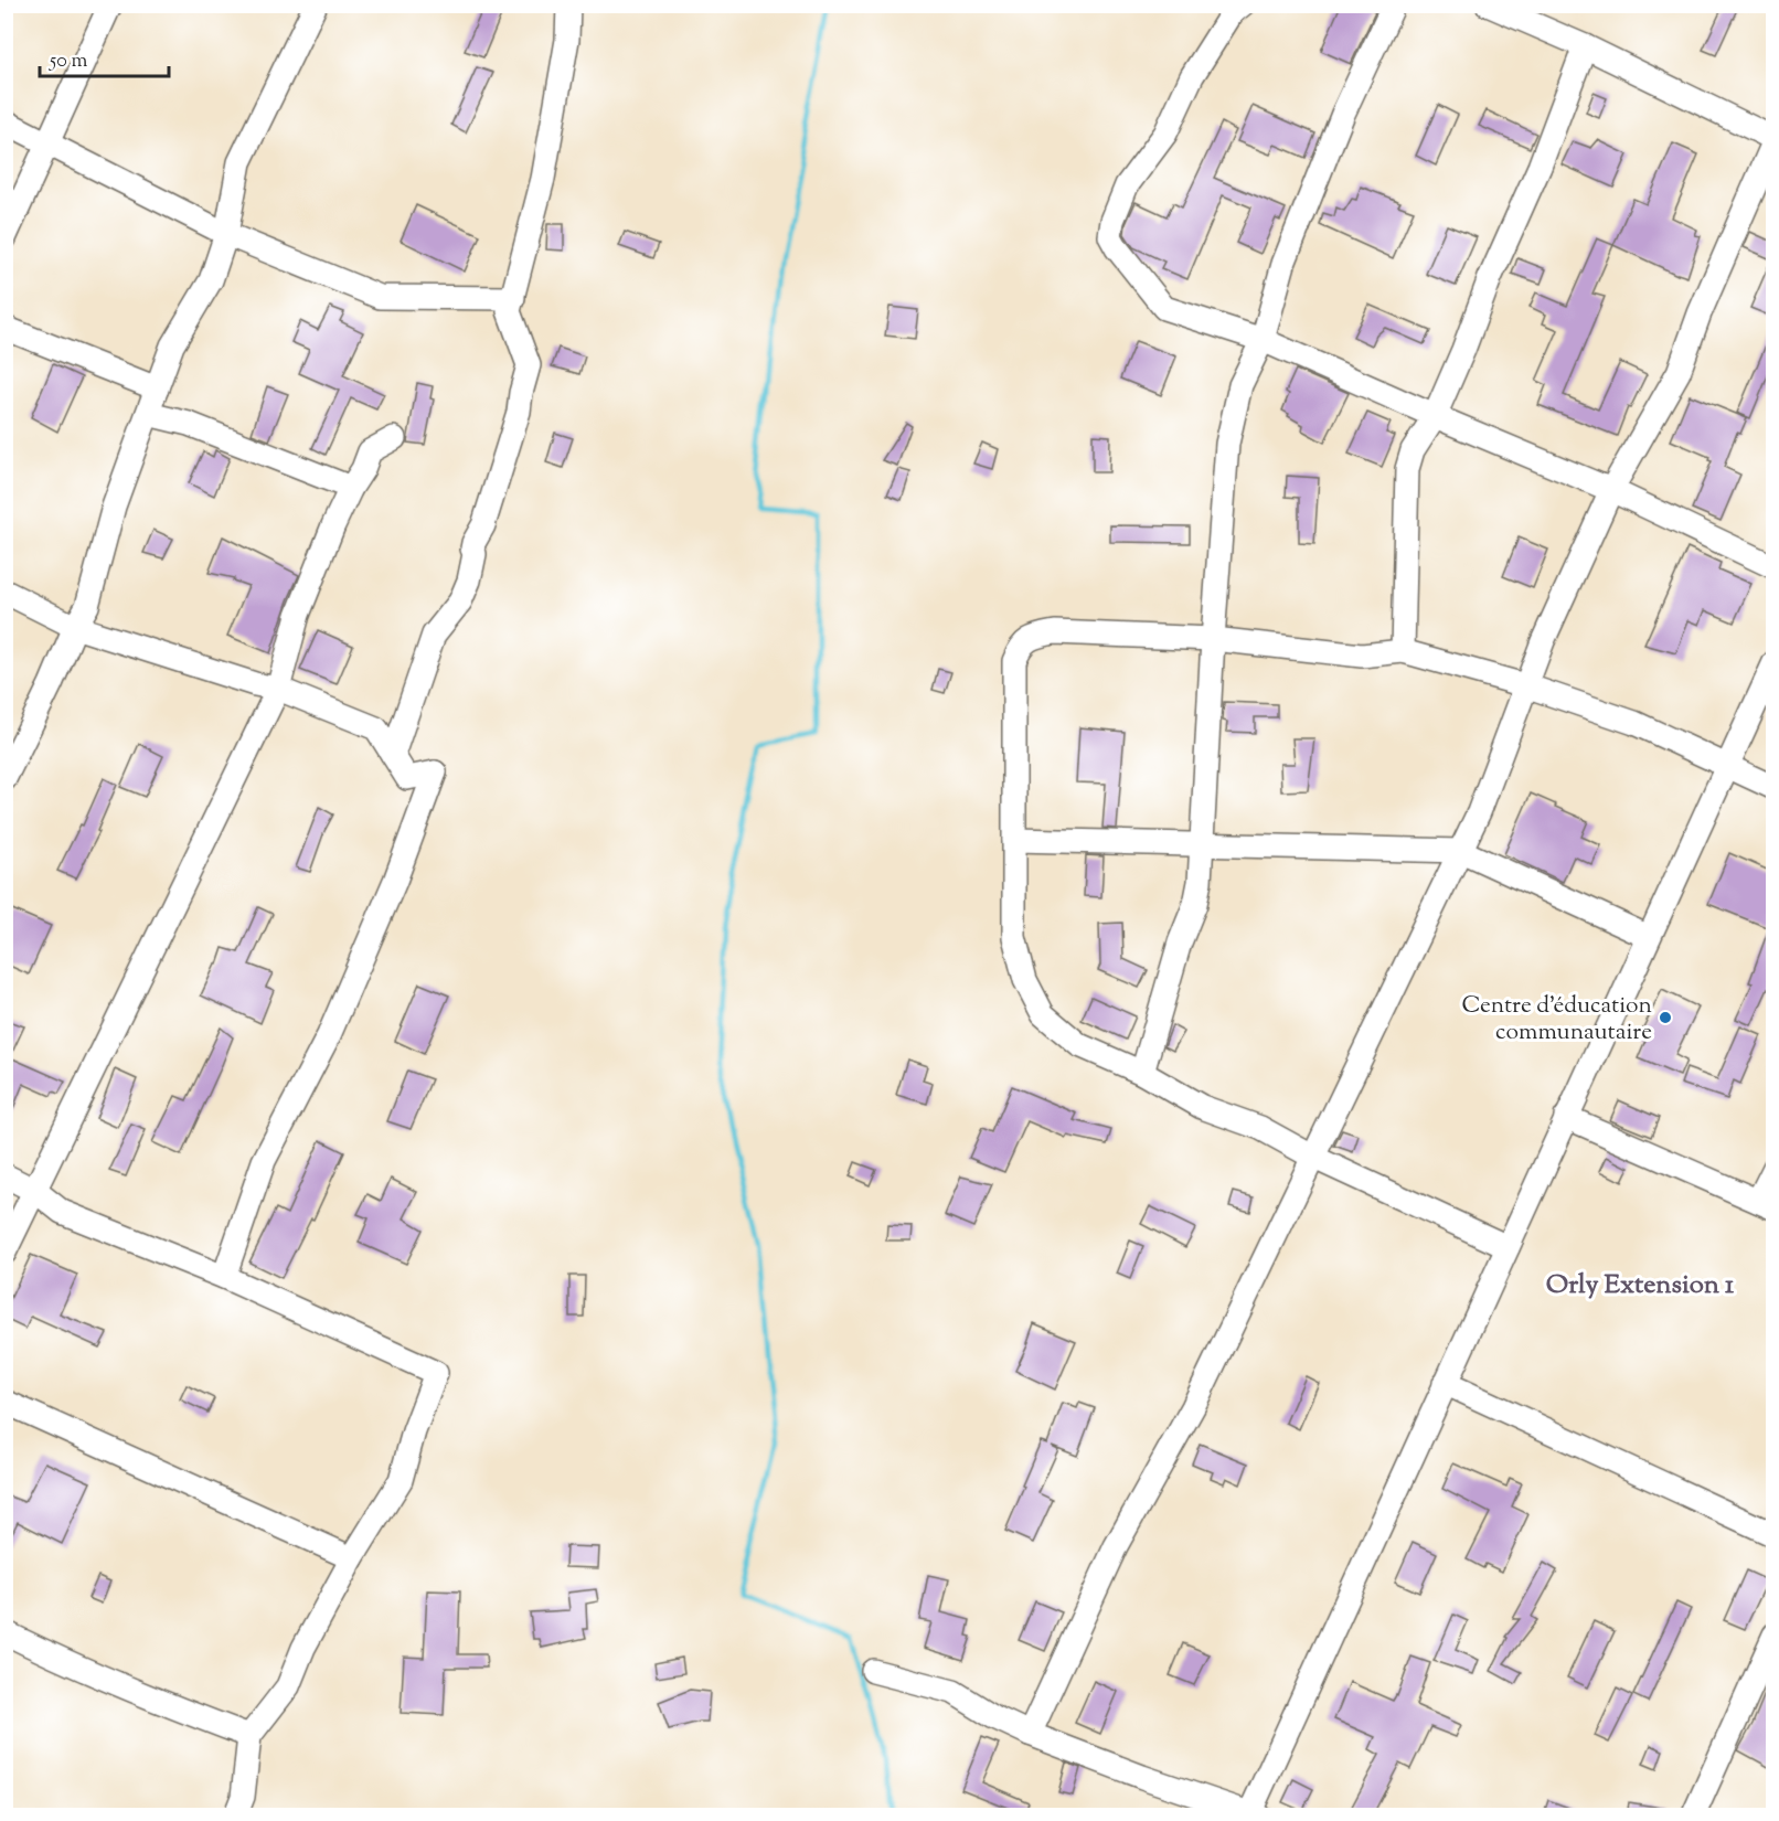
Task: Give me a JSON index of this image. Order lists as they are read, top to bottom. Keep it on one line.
{"districts":["Orly Extension 1"],"places":["Centre d'éducation communautaire"],"scale_bar":"50 m"}
